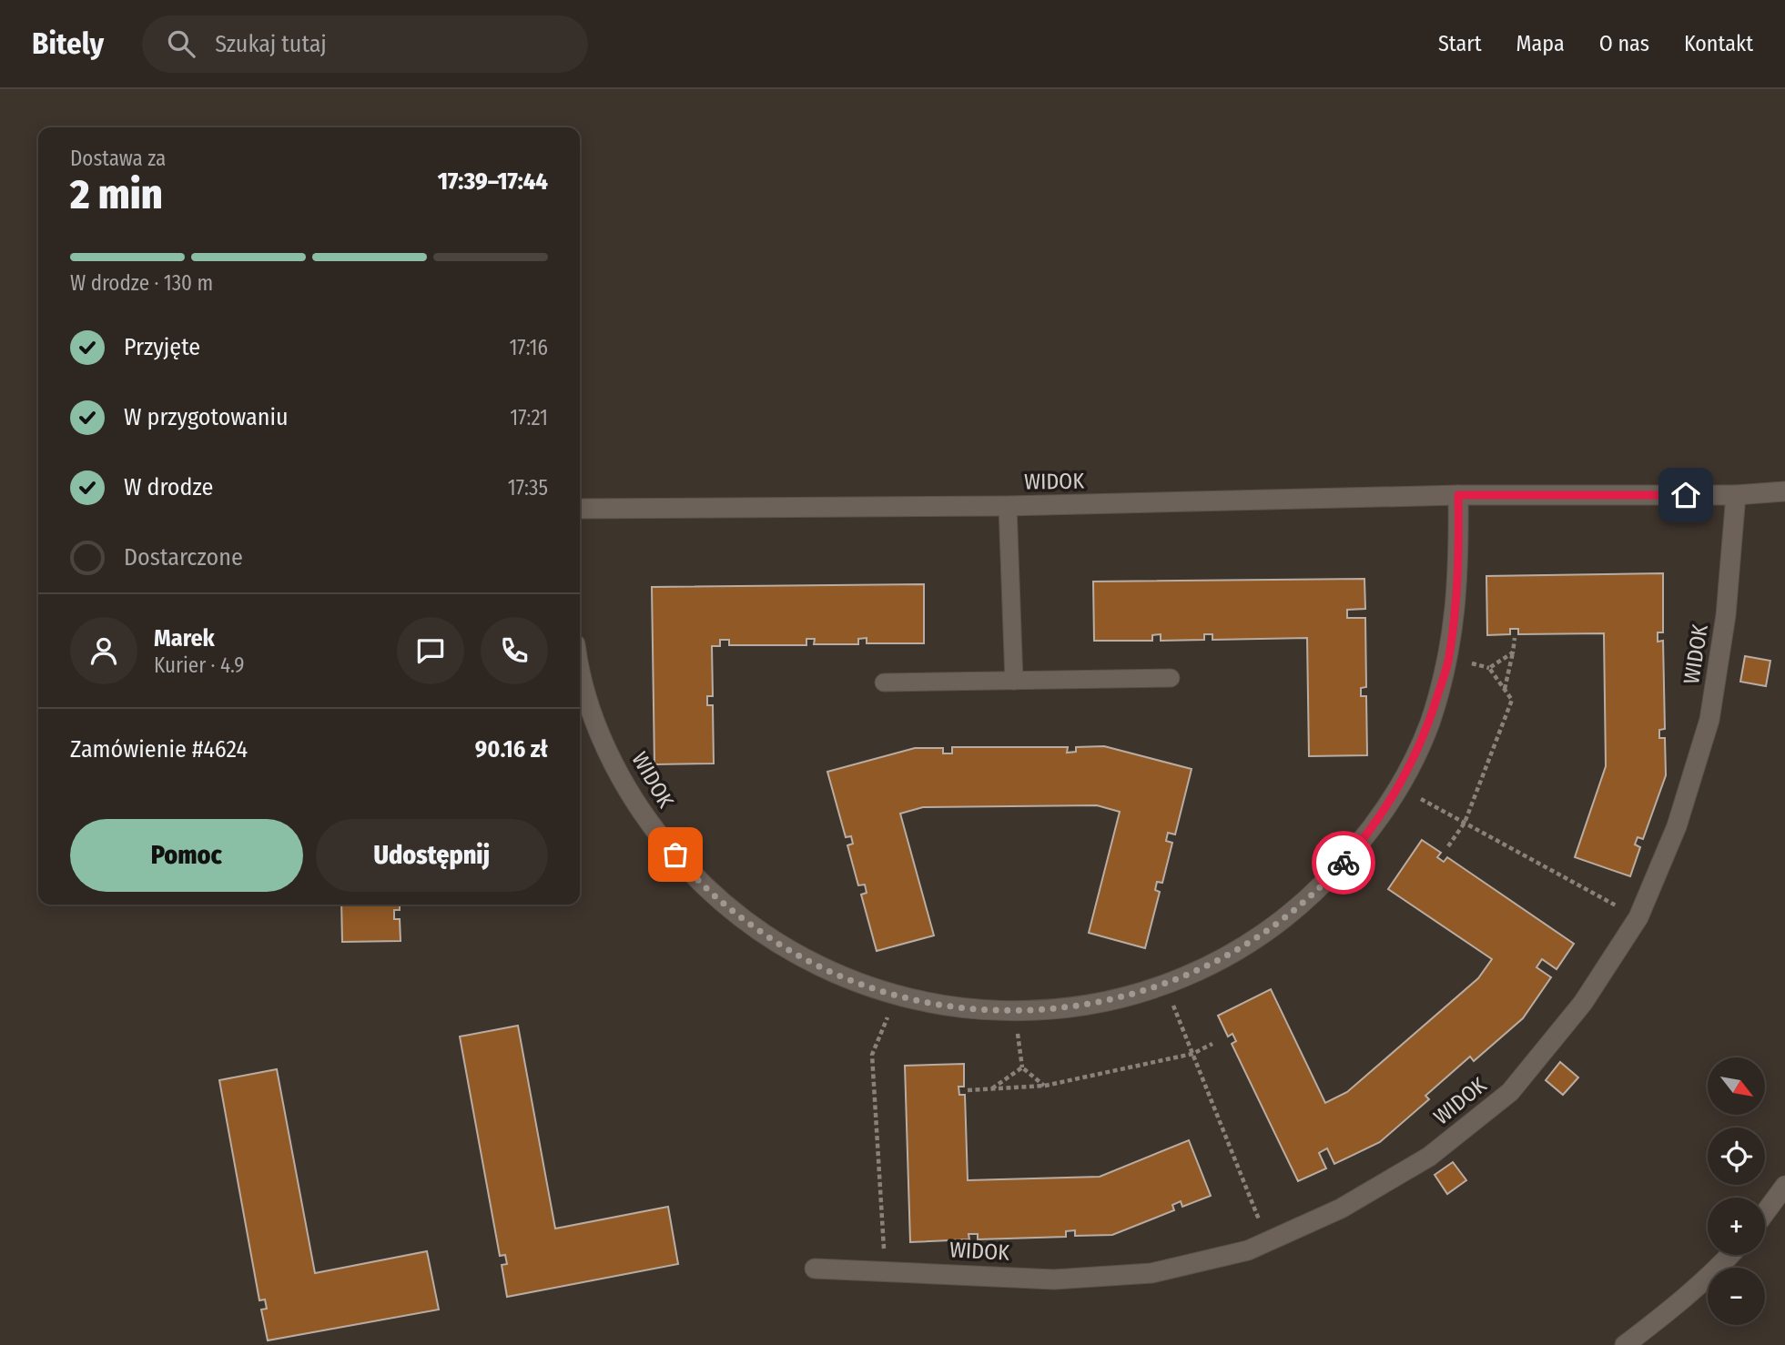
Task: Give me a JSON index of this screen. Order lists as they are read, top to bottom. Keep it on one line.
{"streets":{"street":["WIDOK"]},"north":"bottom right","page":{"header":"Bitely","search":"Szukaj tutaj","nav":["Start","Mapa","O nas","Kontakt"],"heading":["2 min","Dostawa za","17:39–17:44"],"panel":["Marek","Kurier · 4.9","Zamówienie #4624","90.16 zł"],"bar":"W drodze · 130 m","list":[["Przyjęte","17:16"],["W przygotowaniu","17:21"],["W drodze","17:35"],"Dostarczone"],"buttons":["Pomoc","Udostępnij"],"map_buttons":["+","−"]}}
